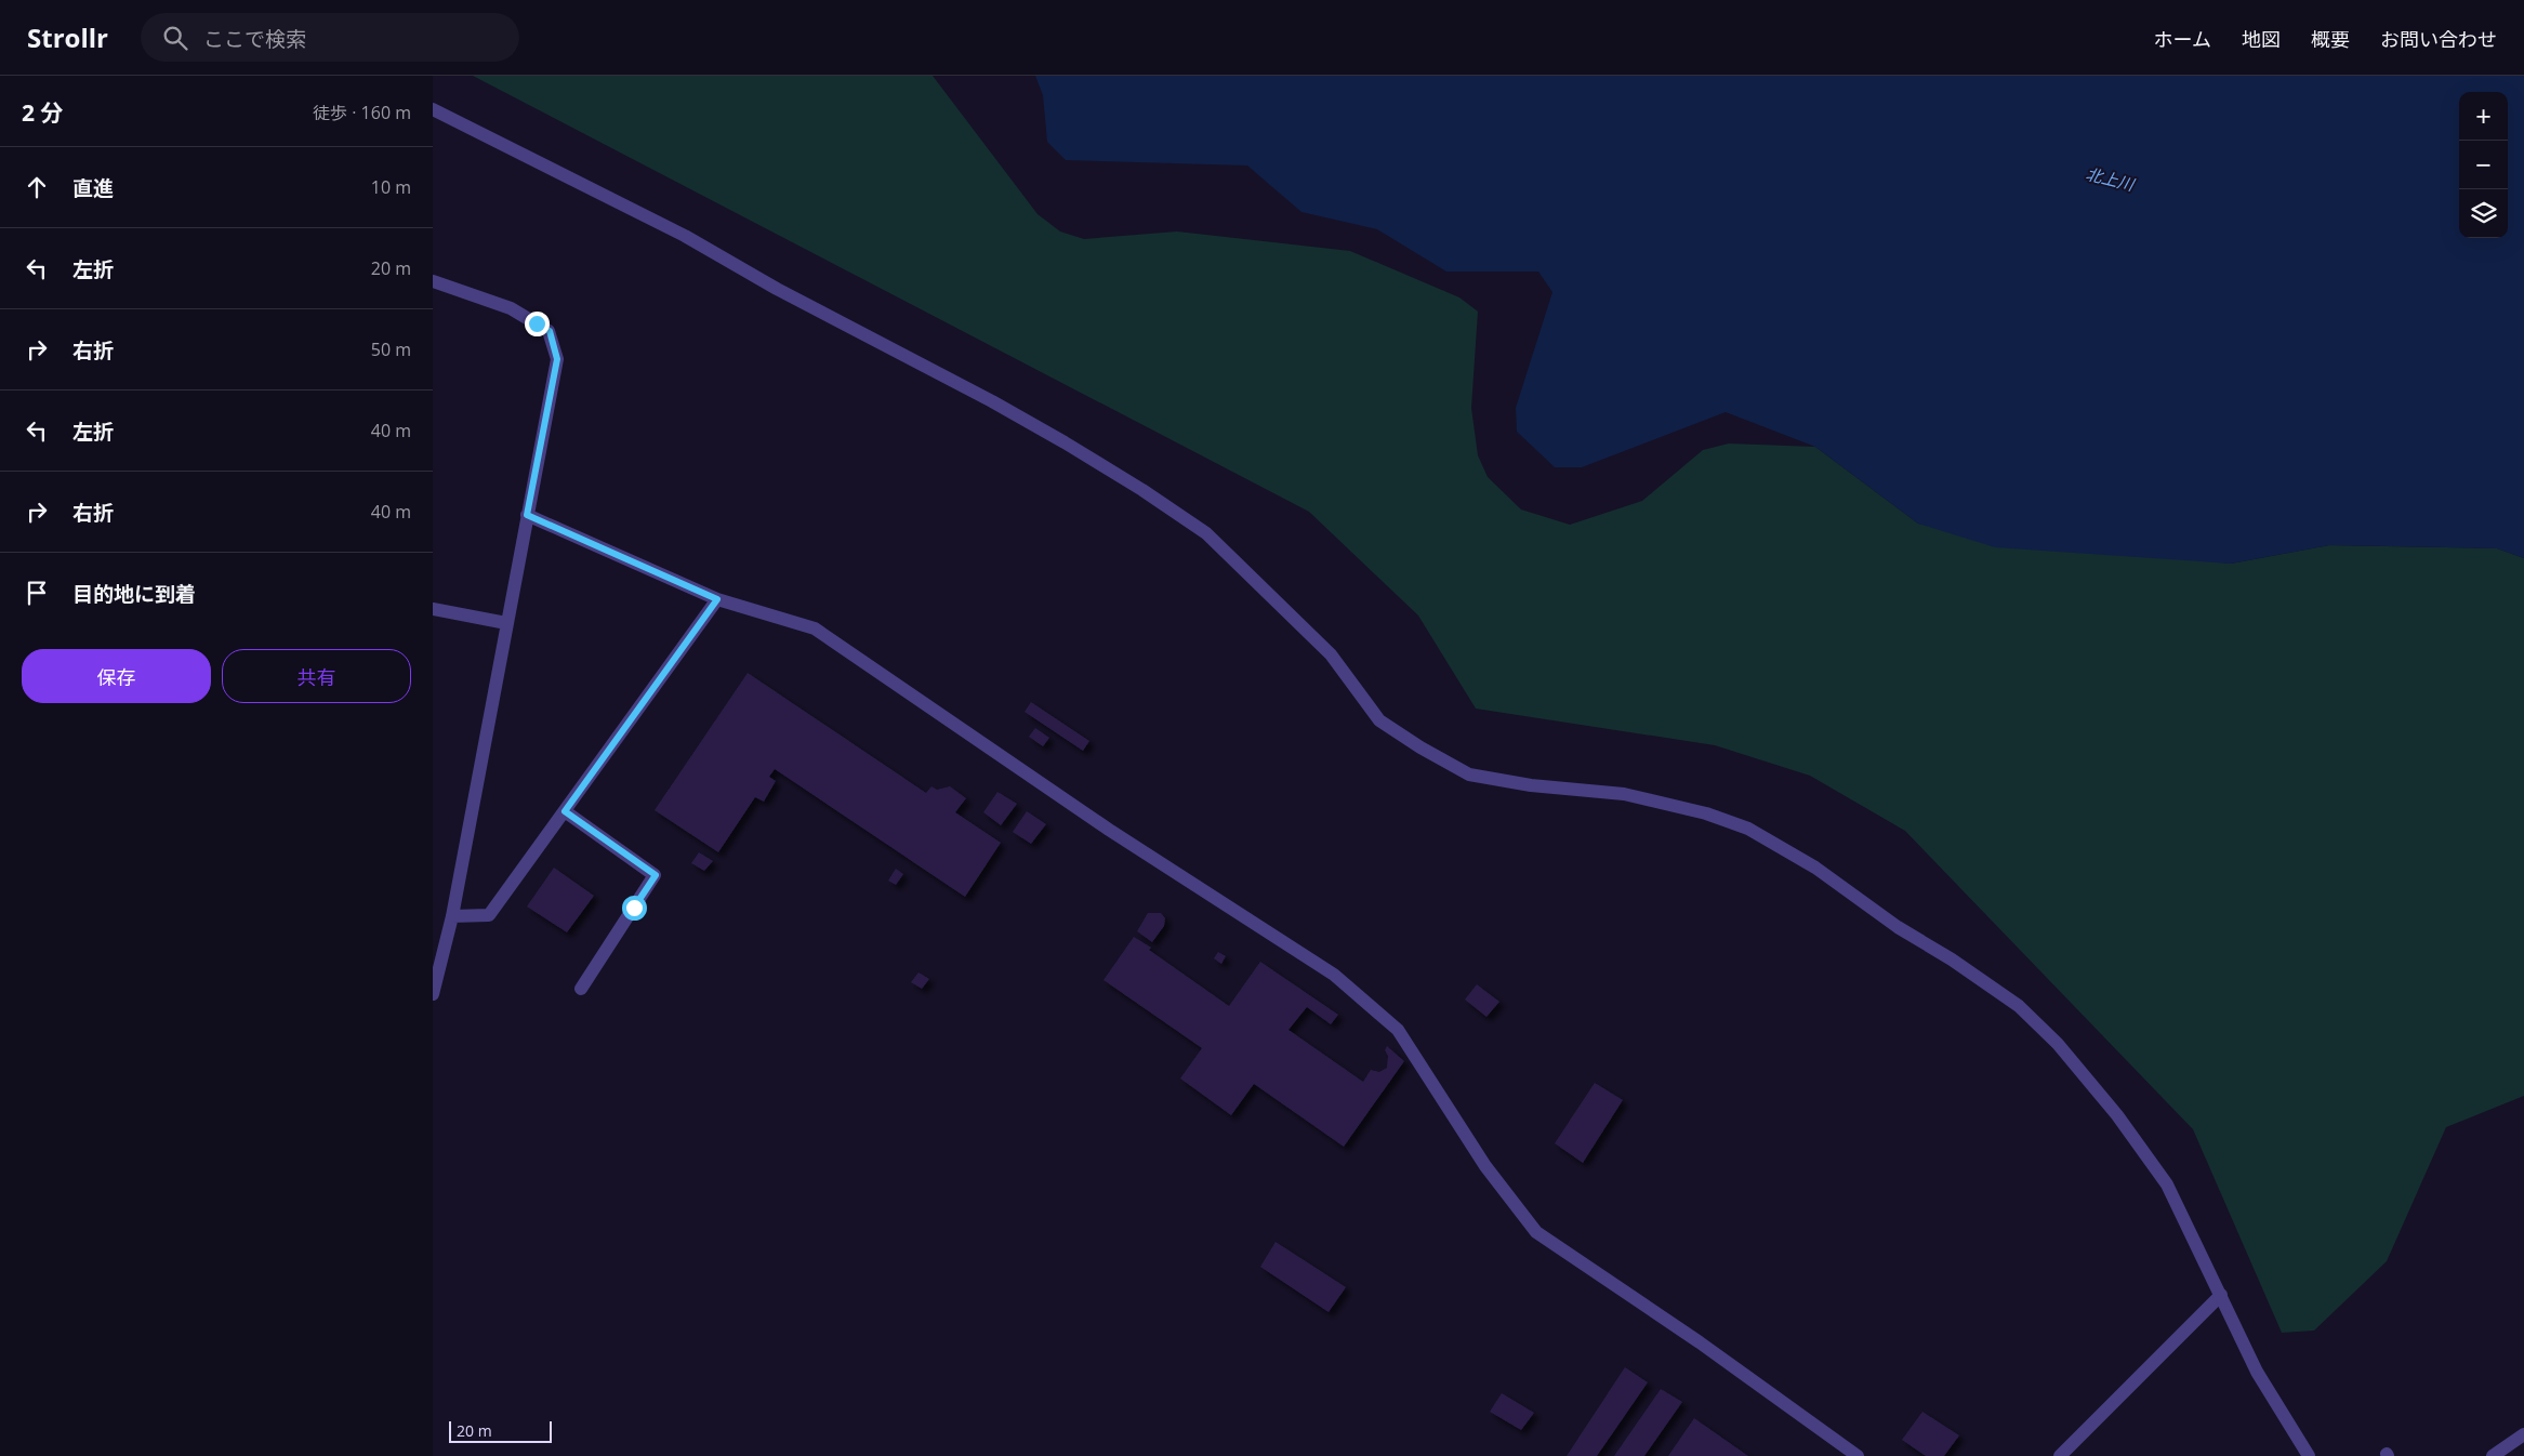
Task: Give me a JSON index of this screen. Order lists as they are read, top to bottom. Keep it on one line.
{"water":["北上川"],"scale_bar":"20 m","page":{"header":"Strollr","search":"ここで検索","nav":["ホーム","地図","概要","お問い合わせ"],"heading":["2 分","徒歩 · 160 m"],"map_buttons":["+","−"],"list":[["直進","10 m"],["左折","20 m"],["右折","50 m"],["左折","40 m"],["右折","40 m"],"目的地に到着"],"buttons":["保存","共有"],"scale":"20 m"}}
